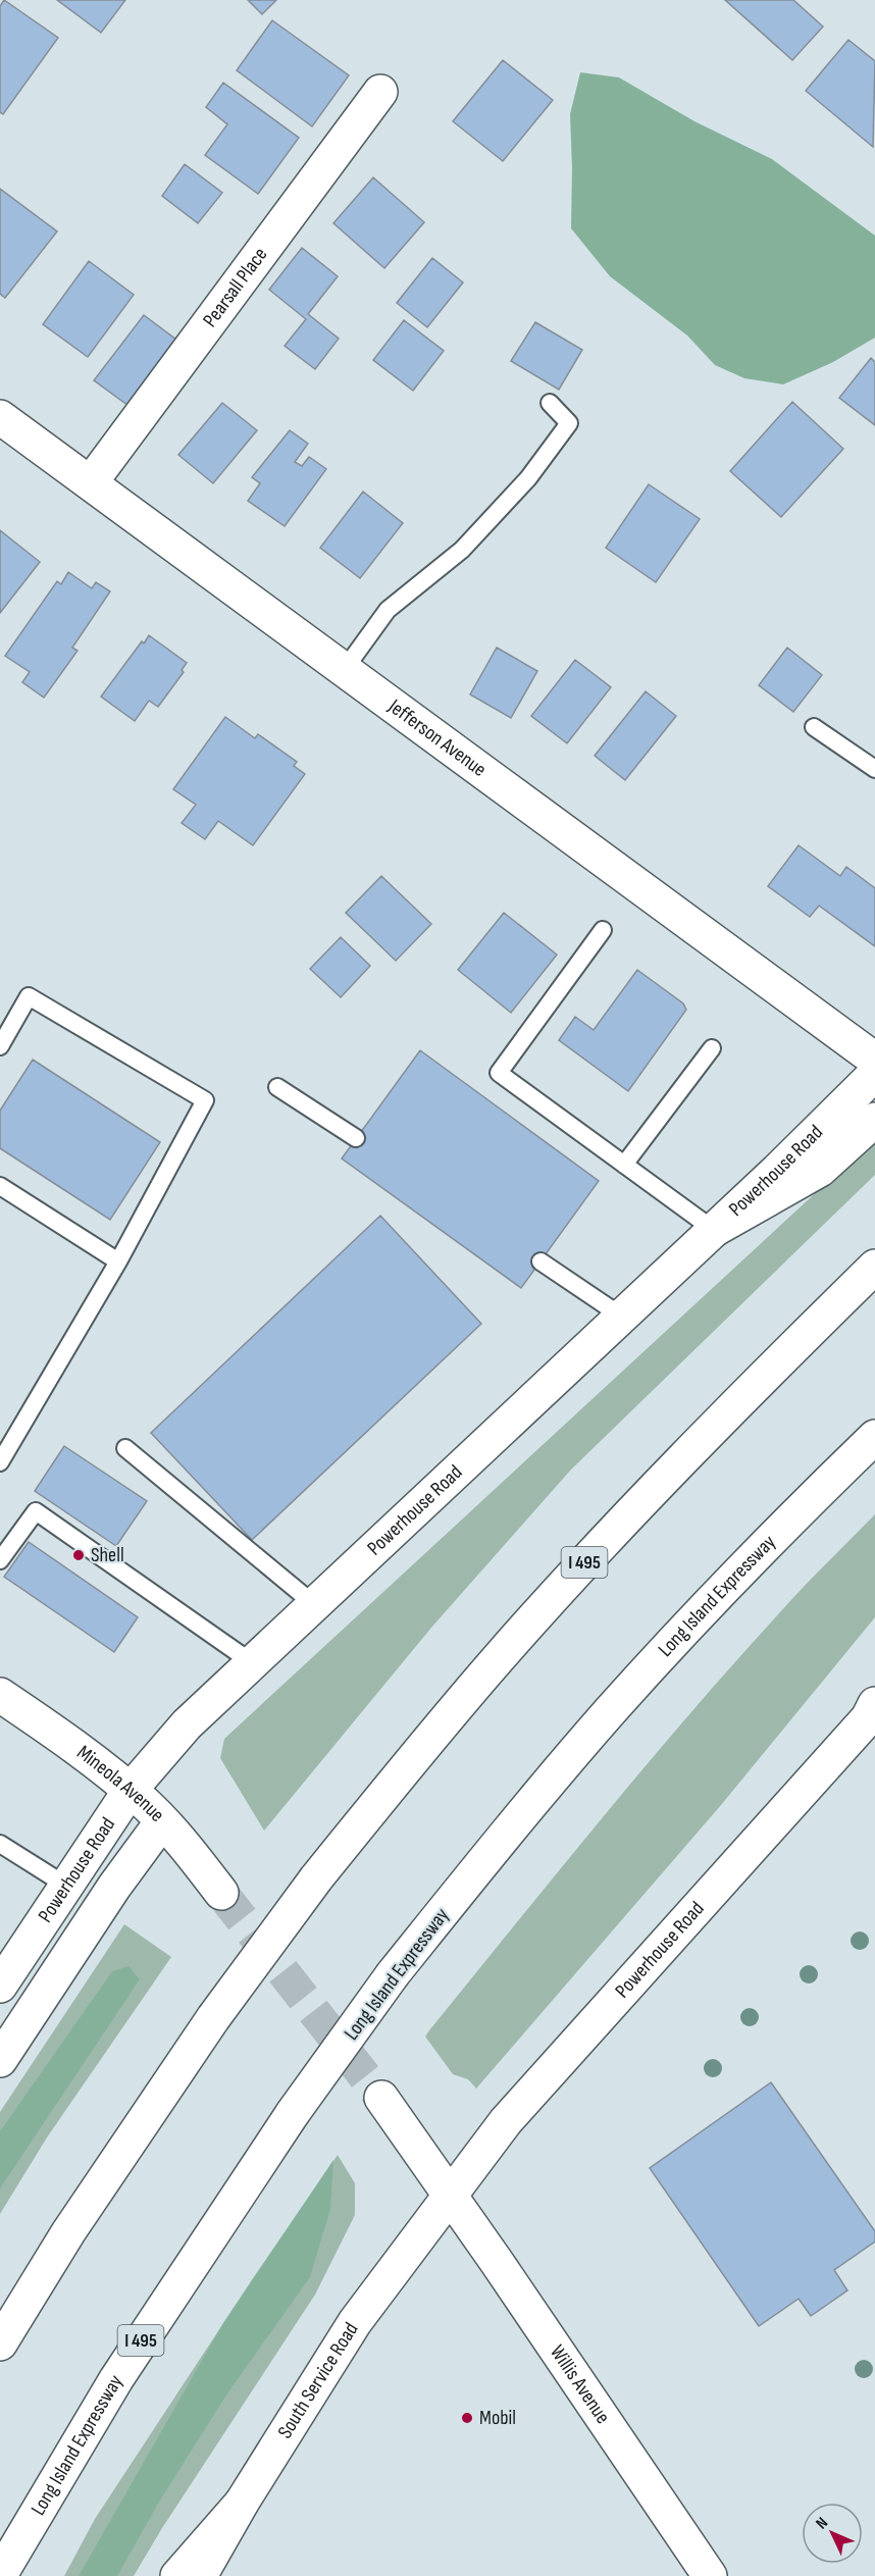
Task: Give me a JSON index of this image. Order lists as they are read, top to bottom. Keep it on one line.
{"streets":{"main road":["Pearsall Place","Jefferson Avenue","Powerhouse Road","I 495","Long Island Expressway","Mineola Avenue","South Service Road","Willis Avenue"]},"crossings":[["Pearsall Place","Jefferson Avenue"],["Powerhouse Road","Mineola Avenue"],["Powerhouse Road","South Service Road"],["Powerhouse Road","Willis Avenue"],["South Service Road","Willis Avenue"]],"places":["Shell","Mobil"],"north":"top left"}
